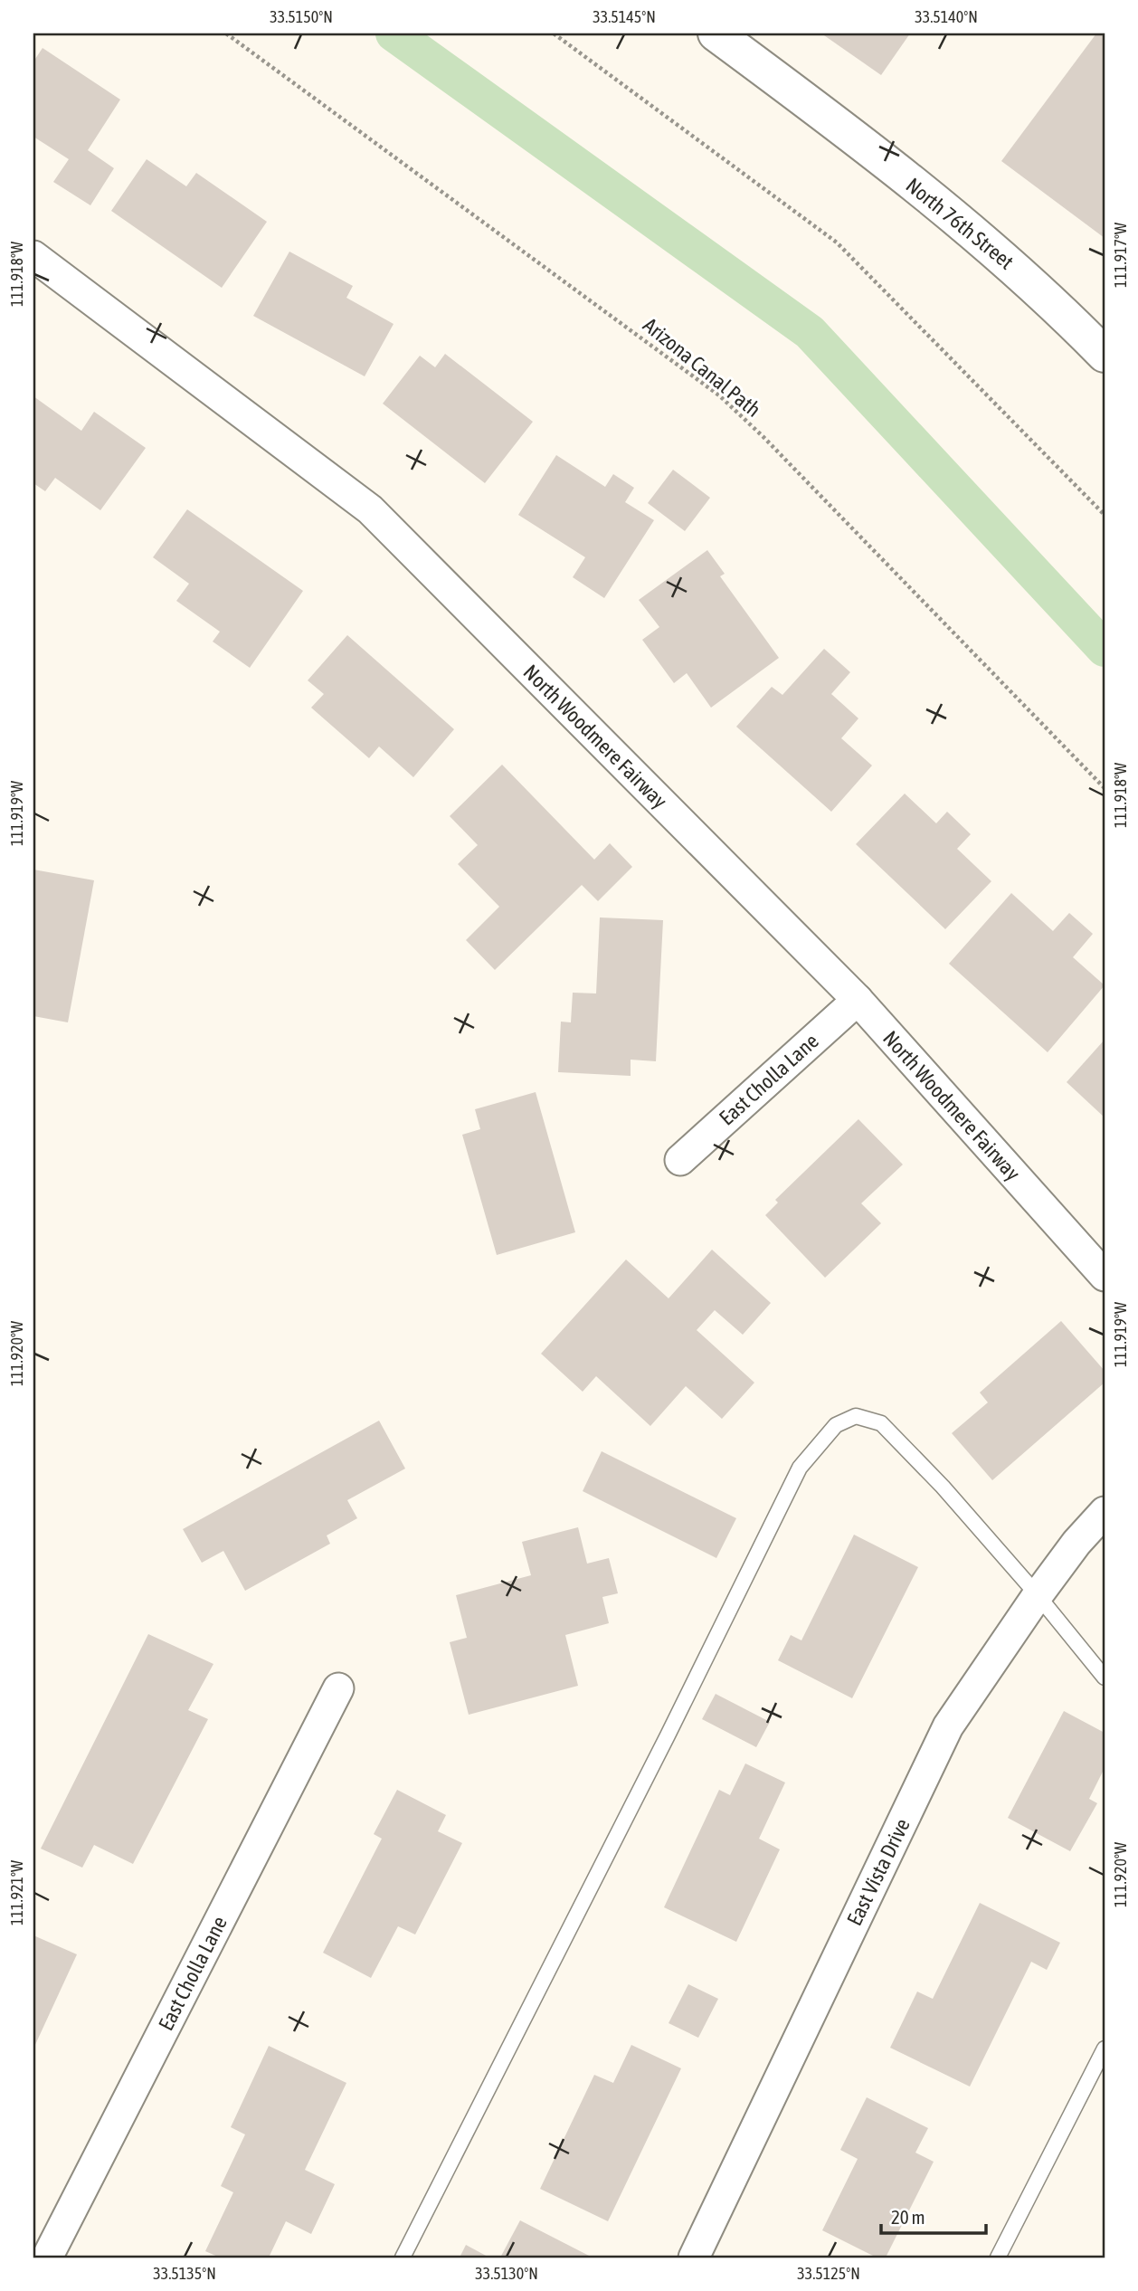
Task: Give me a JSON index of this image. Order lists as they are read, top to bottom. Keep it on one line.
{"streets":{"street":["North 76th Street","North Woodmere Fairway","East Cholla Lane","East Vista Drive"],"path":["Arizona Canal Path"]},"crossings":[["North Woodmere Fairway","East Cholla Lane"]],"scale_bar":"20 m","coordinates":["33.5150°N","33.5145°N","33.5140°N","111.917°W","111.918°W","111.919°W","111.920°W","111.921°W","33.5135°N","33.5130°N","33.5125°N"]}
